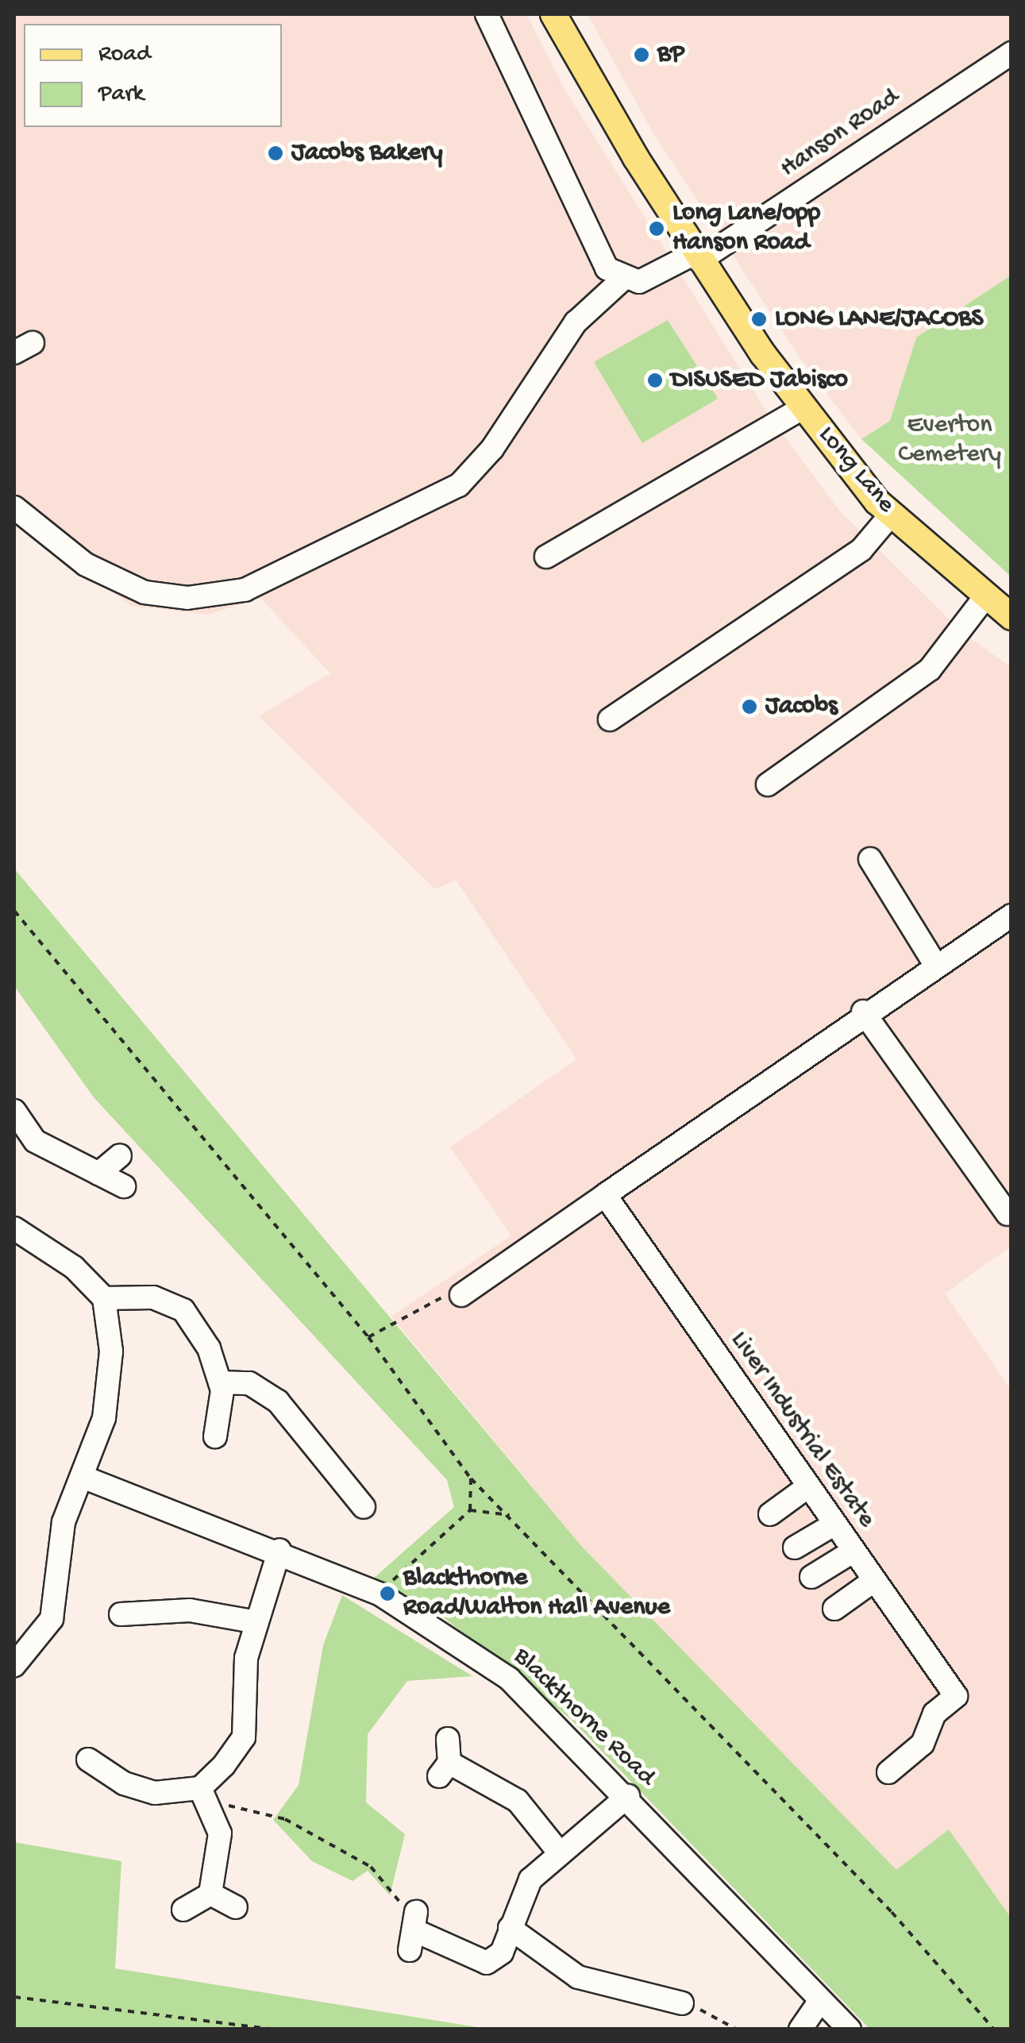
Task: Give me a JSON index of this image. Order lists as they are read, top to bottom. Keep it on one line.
{"streets":{"main road":["Long Lane"],"street":["Hanson Road","Liver Industrial Estate","Blackthorne Road"]},"crossings":[["Hanson Road","Long Lane"]],"parks":["Everton Cemetery"],"places":["BP","Jacobs Bakery","Long Lane/opp Hanson Road","LONG LANE/JACOBS","DISUSED Jabisco","Jacobs","Blackthorne Road/Walton Hall Avenue"],"legend":["Road","Park"]}
